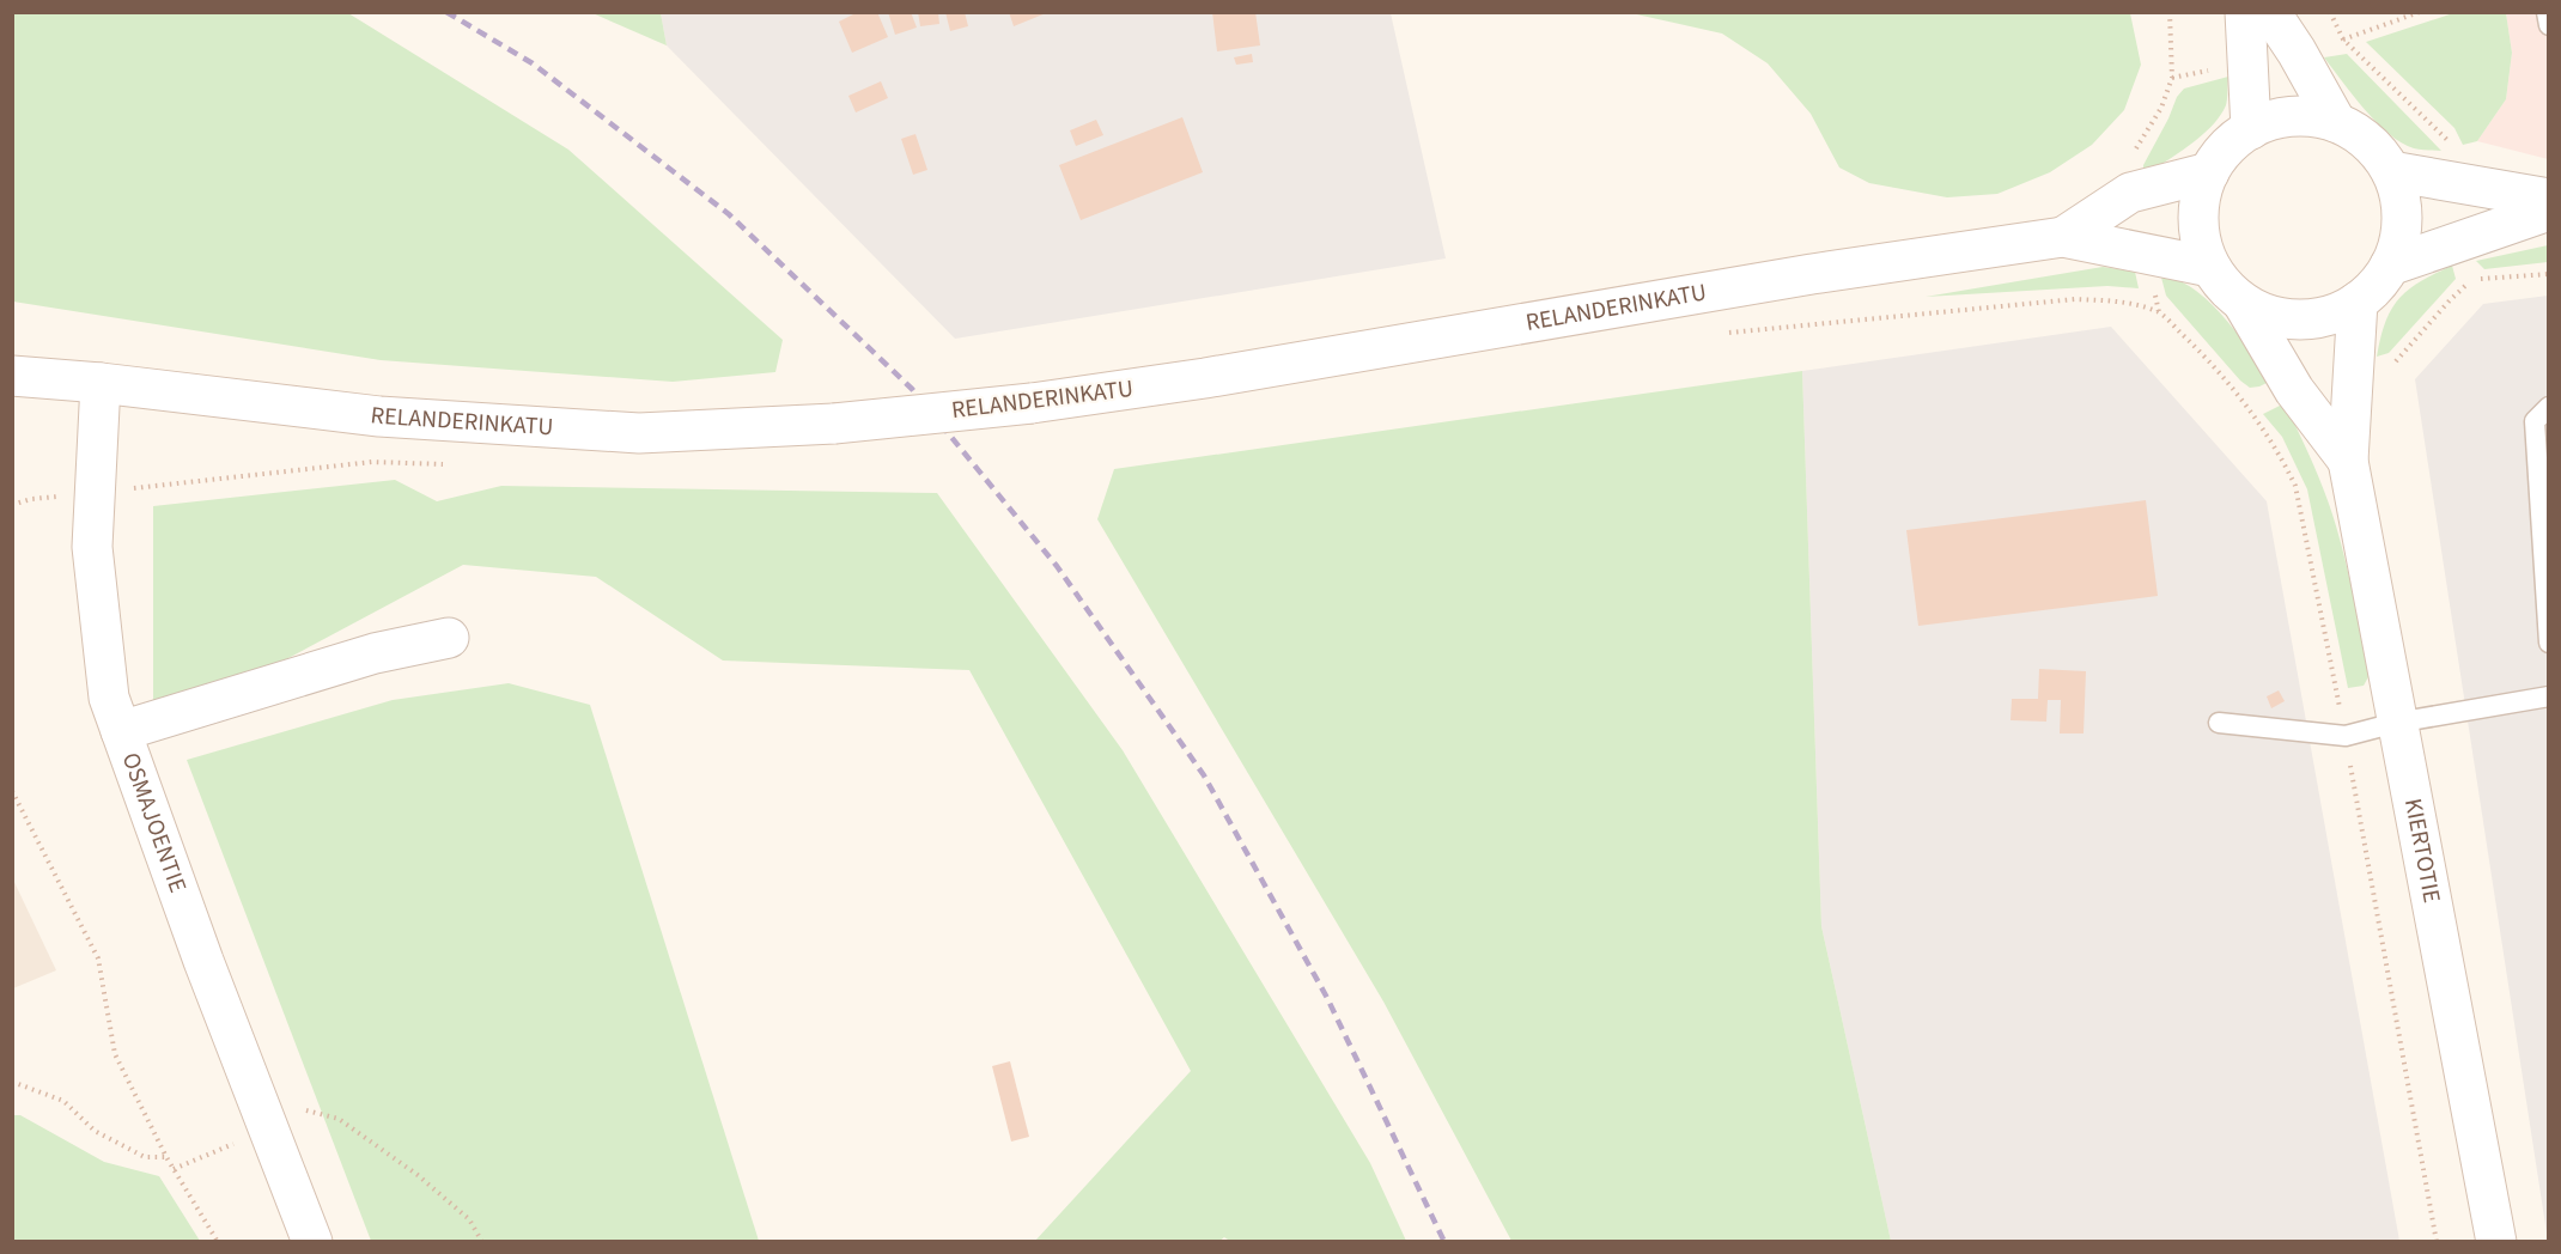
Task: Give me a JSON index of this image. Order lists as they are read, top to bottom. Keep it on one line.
{"streets":{"main road":["RELANDERINKATU","OSMAJOENTIE","KIERTOTIE"]},"crossings":[["RELANDERINKATU","OSMAJOENTIE"],["RELANDERINKATU","KIERTOTIE"]]}
